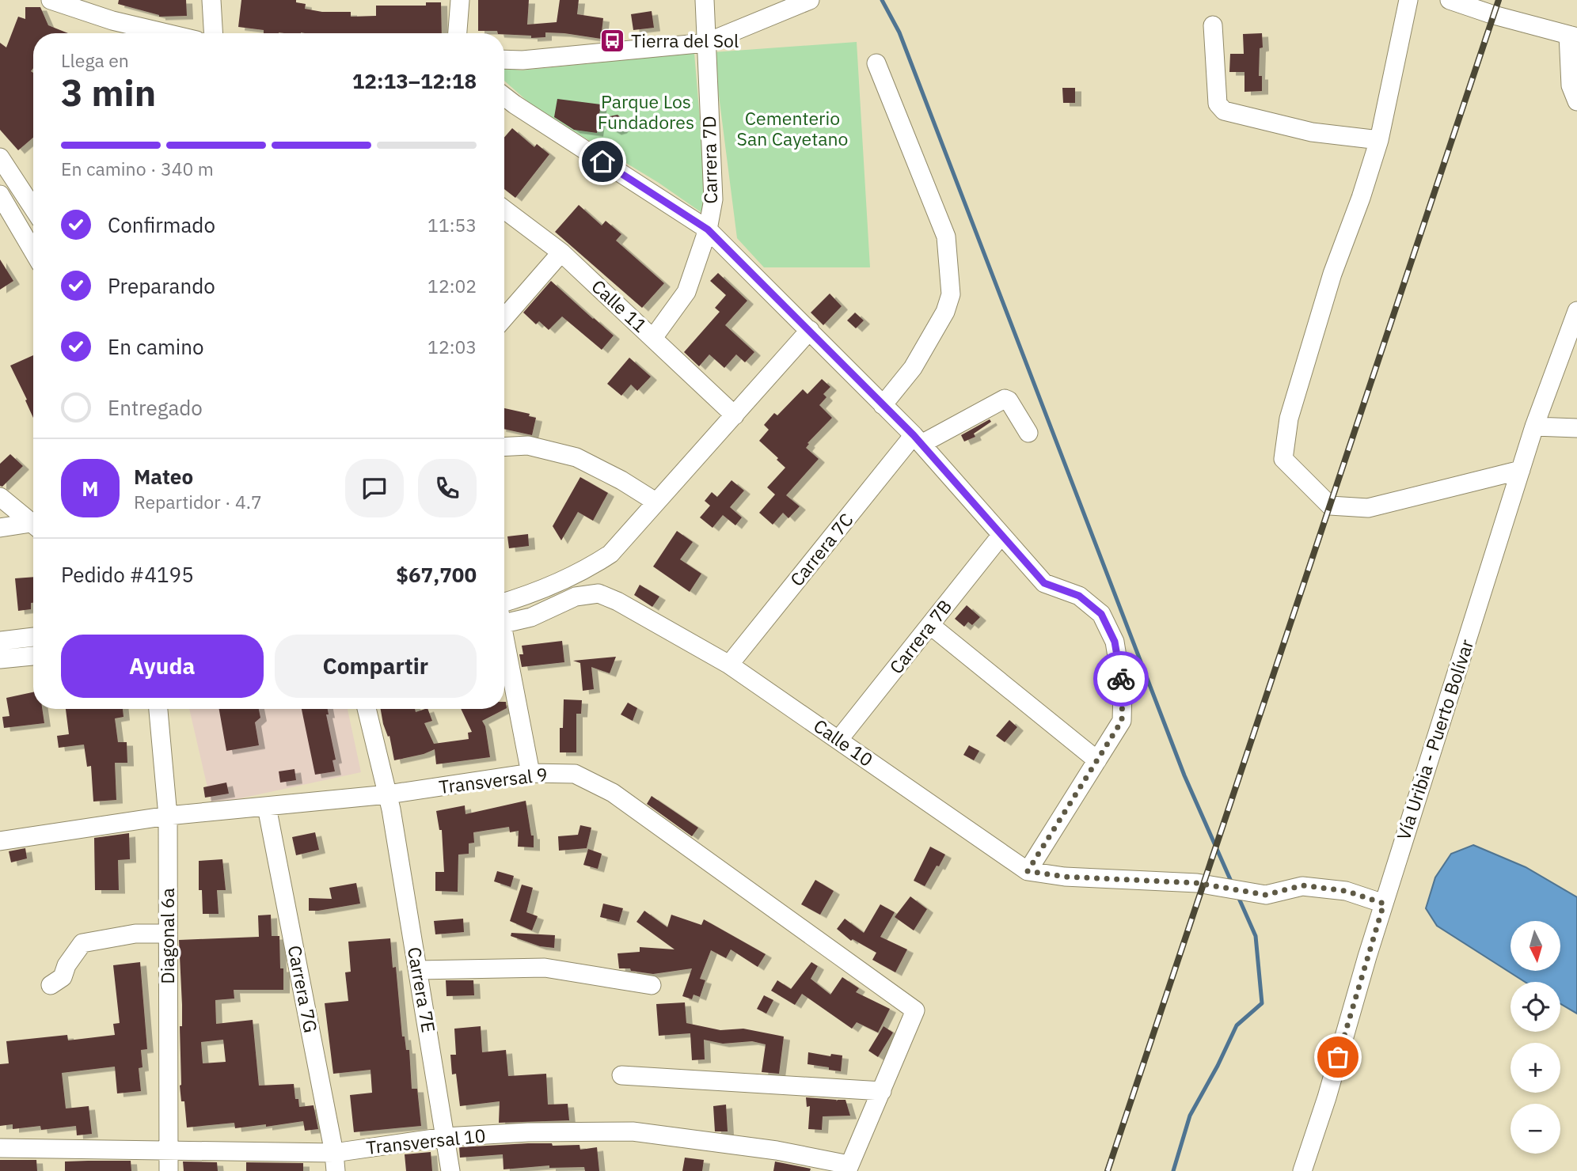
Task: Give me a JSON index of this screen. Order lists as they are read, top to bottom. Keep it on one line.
{"streets":{"street":["Carrera 7D","Calle 11","Carrera 7C","Carrera 7B","Vía Uribia - Puerto Bolívar","Calle 10","Transversal 9","Diagonal 6a","Carrera 7G","Carrera 7E","Transversal 10"]},"crossings":[["Carrera 7D","Calle 11"],["Carrera 7C","Calle 10"],["Carrera 7B","Calle 10"],["Vía Uribia - Puerto Bolívar","Calle 10"],["Transversal 9","Diagonal 6a"],["Transversal 9","Carrera 7G"],["Transversal 9","Carrera 7E"],["Diagonal 6a","Transversal 10"],["Carrera 7G","Transversal 10"],["Carrera 7E","Transversal 10"]],"parks":["Parque Los Fundadores","Cementerio San Cayetano"],"places":{"bus stop":["Tierra del Sol"]},"north":"bottom","page":{"heading":["3 min","Llega en","12:13–12:18"],"panel":["Mateo","Repartidor · 4.7","Pedido #4195","$67,700"],"bar":"En camino · 340 m","list":[["Confirmado","11:53"],["Preparando","12:02"],["En camino","12:03"],"Entregado"],"round":"M","buttons":["Ayuda","Compartir"],"map_buttons":["+","−"]}}
